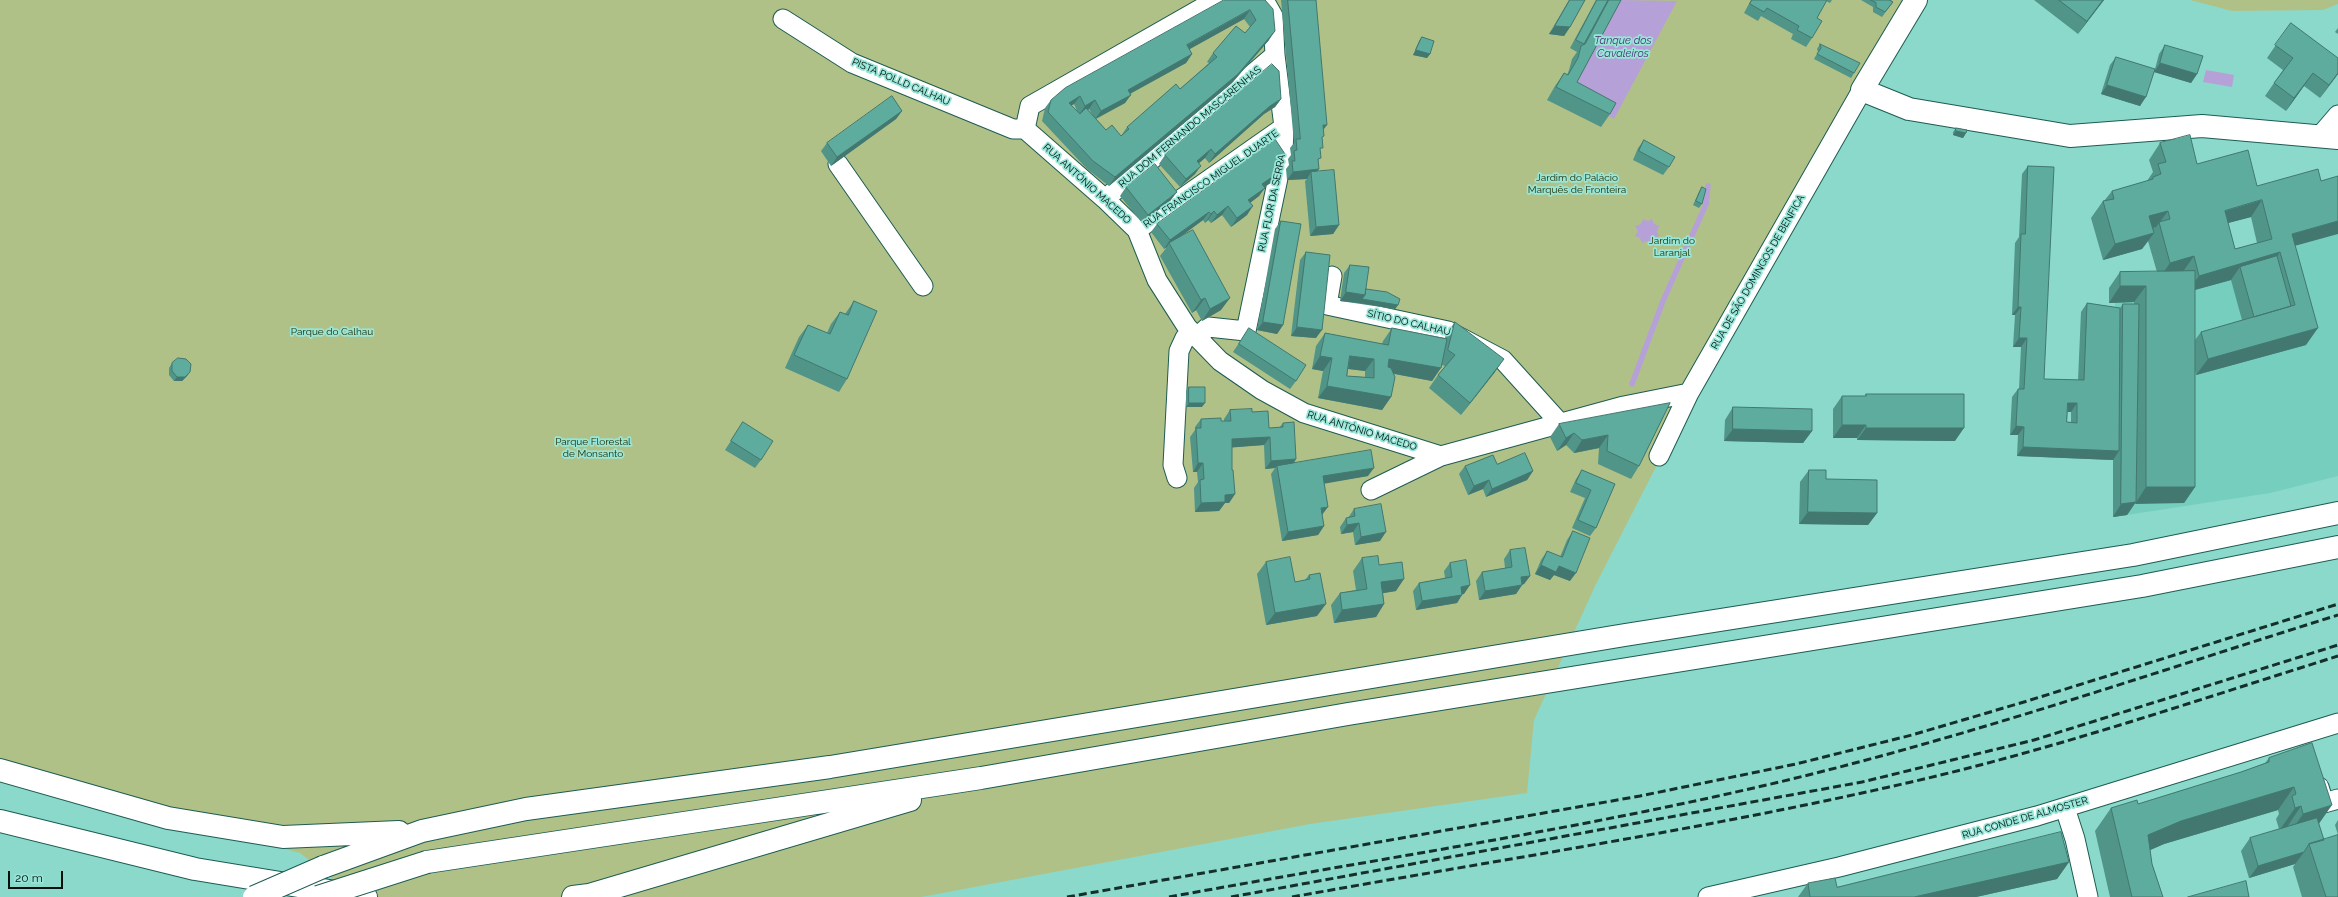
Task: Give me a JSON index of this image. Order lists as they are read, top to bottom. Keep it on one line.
{"streets":{"street":["PISTA POLLD CALHAU","RUA DOM FERNANDO MASCARENHAS","RUA FRANCISCO MIGUEL DUARTE","RUA ANTÓNIO MACEDO","RUA FLOR DA SERRA","RUA DE SÃO DOMINGOS DE BENFICA","SÍTIO DO CALHAU","RUA CONDE DE ALMOSTER"]},"crossings":[["PISTA POLLD CALHAU","RUA ANTÓNIO MACEDO"],["RUA DOM FERNANDO MASCARENHAS","RUA ANTÓNIO MACEDO"],["RUA DOM FERNANDO MASCARENHAS","RUA FLOR DA SERRA"],["RUA FRANCISCO MIGUEL DUARTE","RUA ANTÓNIO MACEDO"],["RUA FRANCISCO MIGUEL DUARTE","RUA FLOR DA SERRA"],["RUA ANTÓNIO MACEDO","RUA FLOR DA SERRA"]],"water":["Tanque dos Cavaleiros"],"parks":["Jardim do Palácio Marquês de Fronteira","Jardim do Laranjal","Parque do Calhau","Parque Florestal de Monsanto"],"scale_bar":"20 m"}
